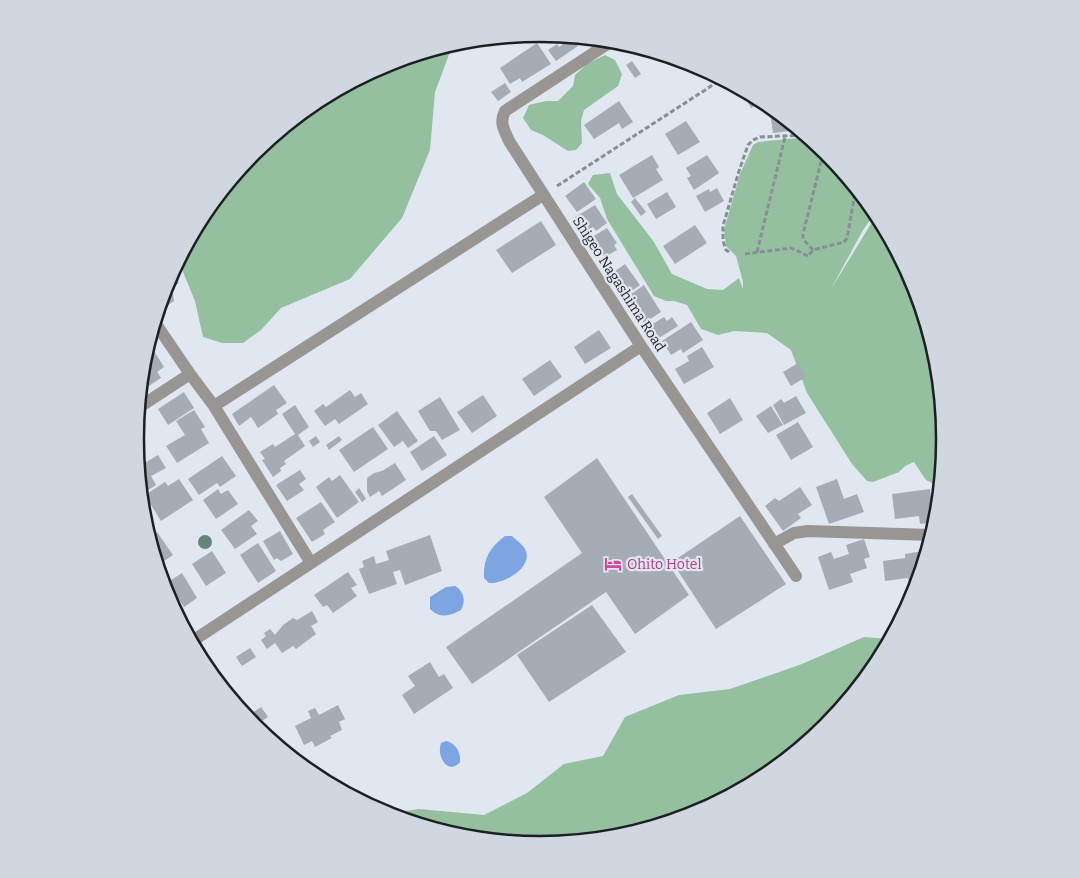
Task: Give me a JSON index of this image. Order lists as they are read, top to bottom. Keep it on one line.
{"streets":{"street":["Shigeo Nagashima Road"]},"places":{"hotel":["Ohito Hotel"]}}
